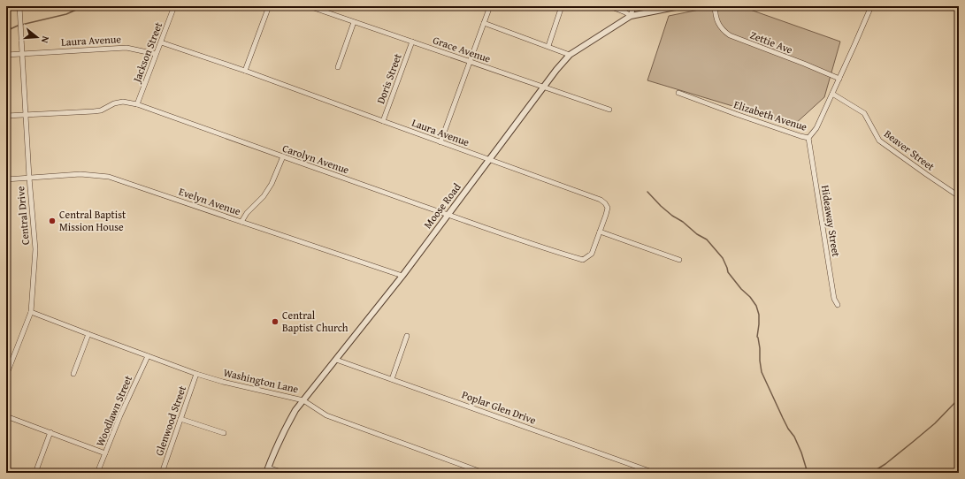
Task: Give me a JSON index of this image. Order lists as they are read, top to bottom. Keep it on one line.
{"streets":{"street":["Laura Avenue","Zettie Ave","Grace Avenue","Jackson Street","Doris Street","Elizabeth Avenue","Beaver Street","Carolyn Avenue","Evelyn Avenue","Moose Road","Central Drive","Hideaway Street","Washington Lane","Poplar Glen Drive","Woodlawn Street","Glenwood Street"]},"crossings":[["Laura Avenue","Jackson Street"],["Laura Avenue","Doris Street"],["Laura Avenue","Carolyn Avenue"],["Laura Avenue","Moose Road"],["Laura Avenue","Central Drive"],["Grace Avenue","Doris Street"],["Grace Avenue","Moose Road"],["Jackson Street","Carolyn Avenue"],["Elizabeth Avenue","Beaver Street"],["Elizabeth Avenue","Hideaway Street"],["Carolyn Avenue","Moose Road"],["Carolyn Avenue","Central Drive"],["Evelyn Avenue","Moose Road"],["Evelyn Avenue","Central Drive"],["Moose Road","Washington Lane"],["Moose Road","Poplar Glen Drive"],["Central Drive","Washington Lane"],["Washington Lane","Woodlawn Street"],["Washington Lane","Glenwood Street"]],"places":["Central Baptist Mission House","Central Baptist Church"],"north":"right"}
